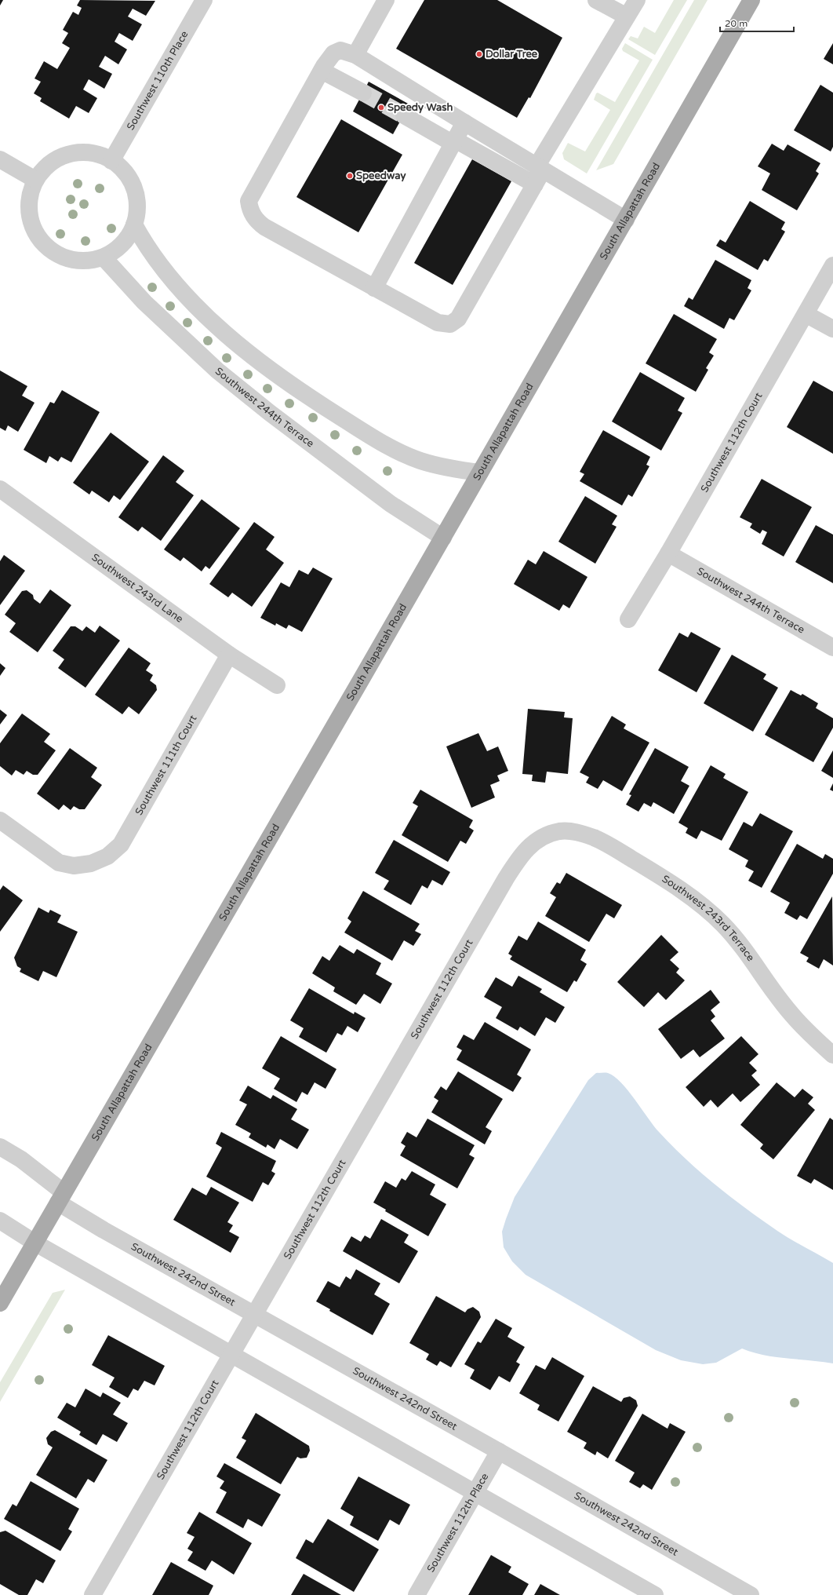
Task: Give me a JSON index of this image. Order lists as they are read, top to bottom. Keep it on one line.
{"streets":{"main road":["South Allapattah Road"],"street":["Southwest 110th Place","Southwest 244th Terrace","Southwest 112th Court","Southwest 243rd Lane","Southwest 111th Court","Southwest 243rd Terrace","Southwest 242nd Street","Southwest 112th Place"]},"crossings":[["Southwest 110th Place","Southwest 244th Terrace"],["South Allapattah Road","Southwest 244th Terrace"],["South Allapattah Road","Southwest 242nd Street"],["Southwest 244th Terrace","Southwest 112th Court"],["Southwest 112th Court","Southwest 243rd Terrace"],["Southwest 112th Court","Southwest 242nd Street"],["Southwest 243rd Lane","Southwest 111th Court"],["Southwest 242nd Street","Southwest 112th Place"]],"places":["Dollar Tree","Speedy Wash","Speedway"],"scale_bar":"20 m"}
